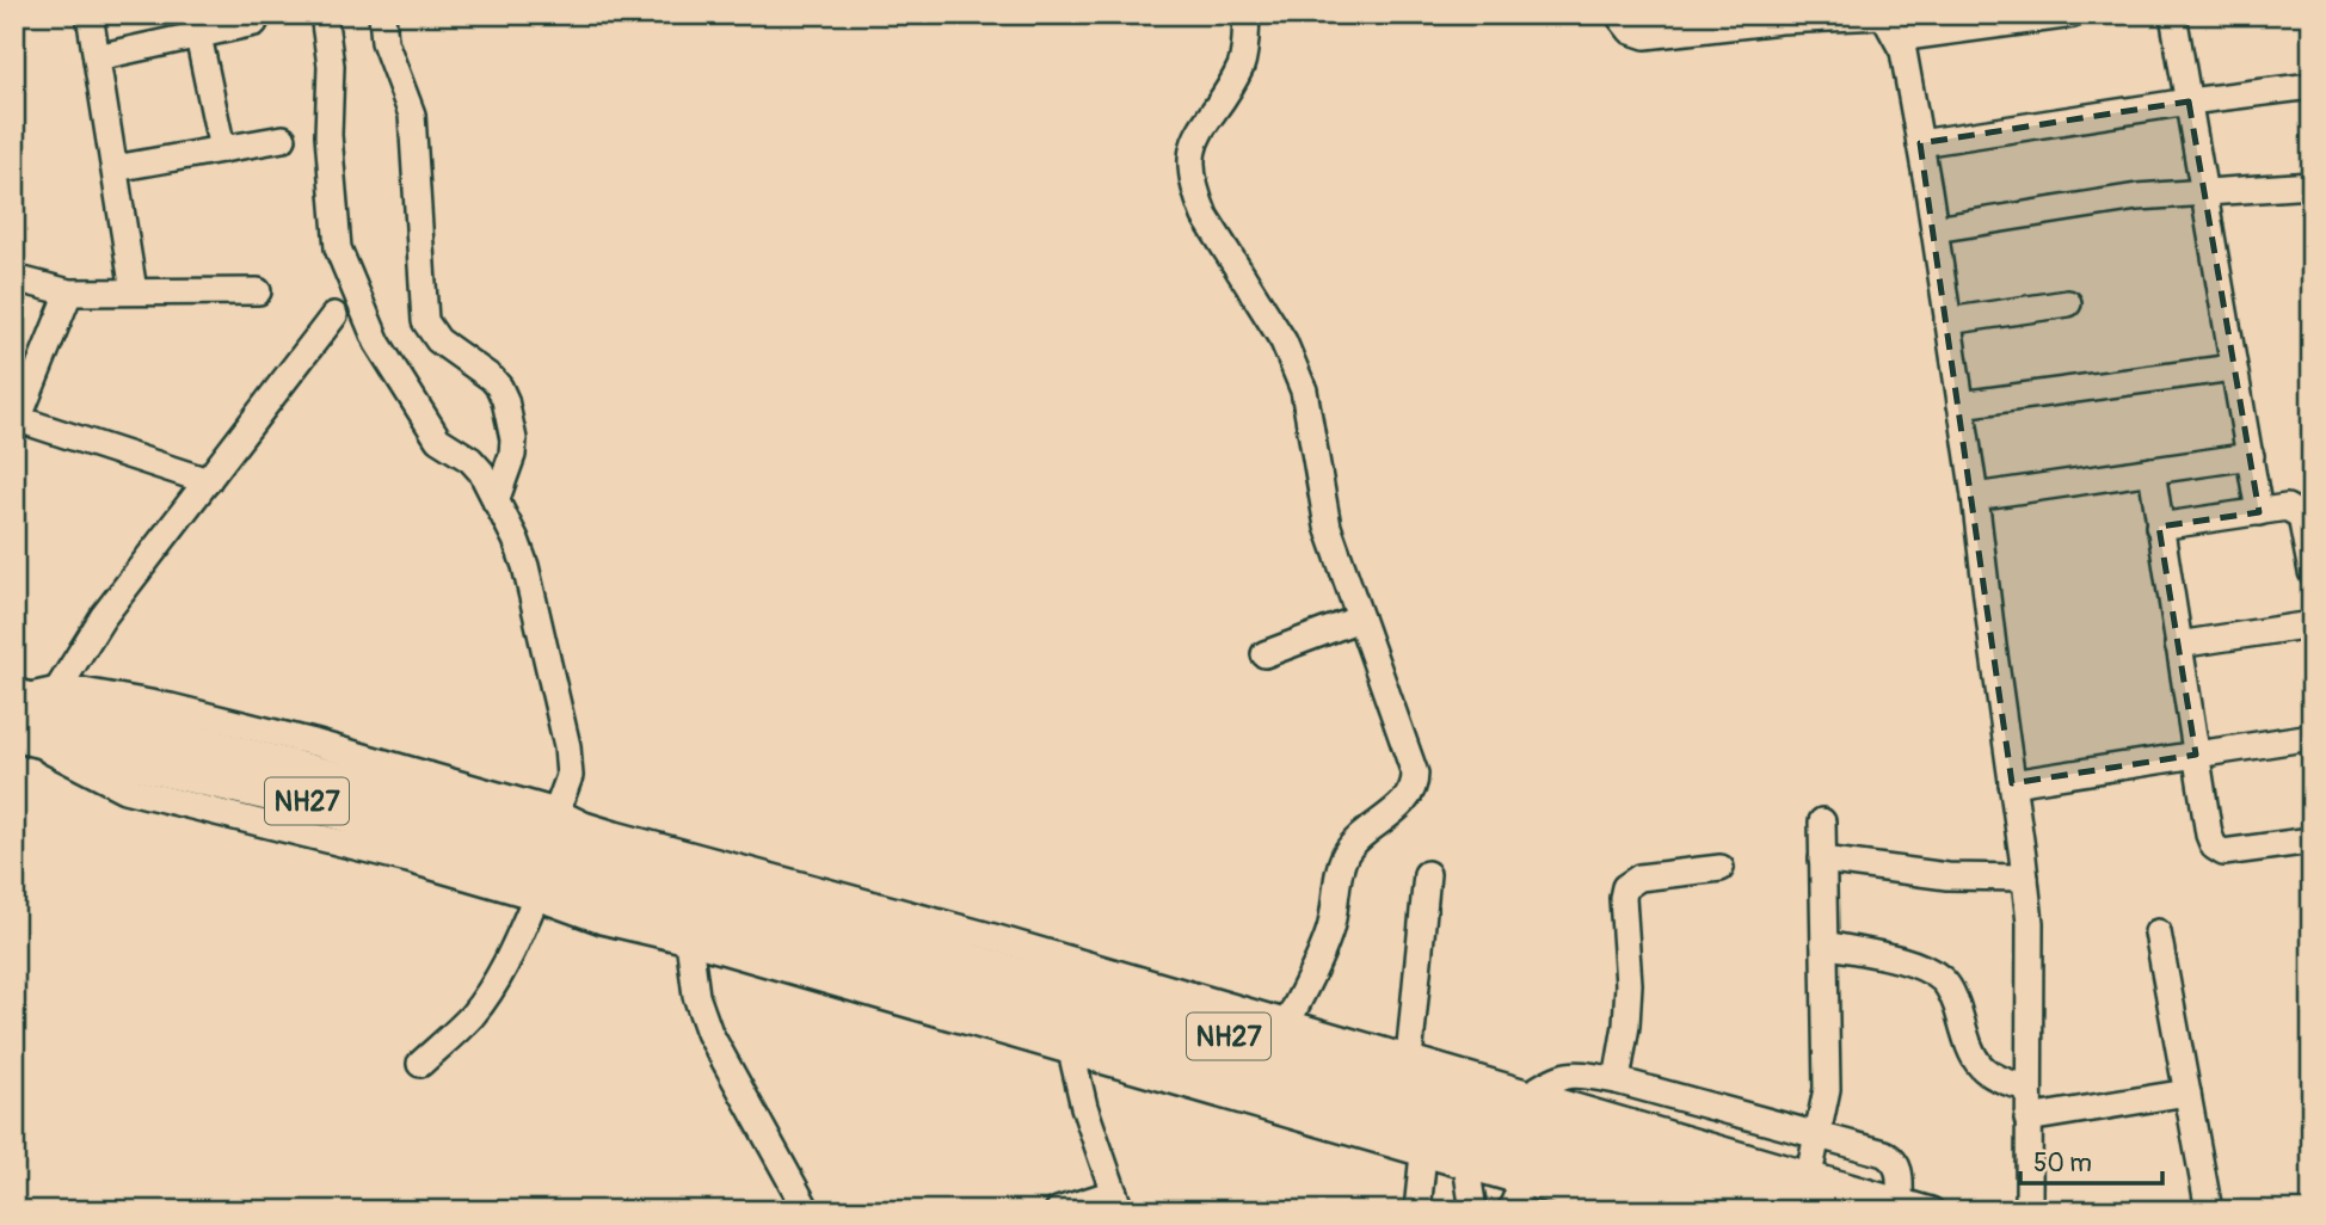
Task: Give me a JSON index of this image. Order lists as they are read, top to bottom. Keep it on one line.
{"streets":{"highway":["NH27"]},"scale_bar":"50 m"}
